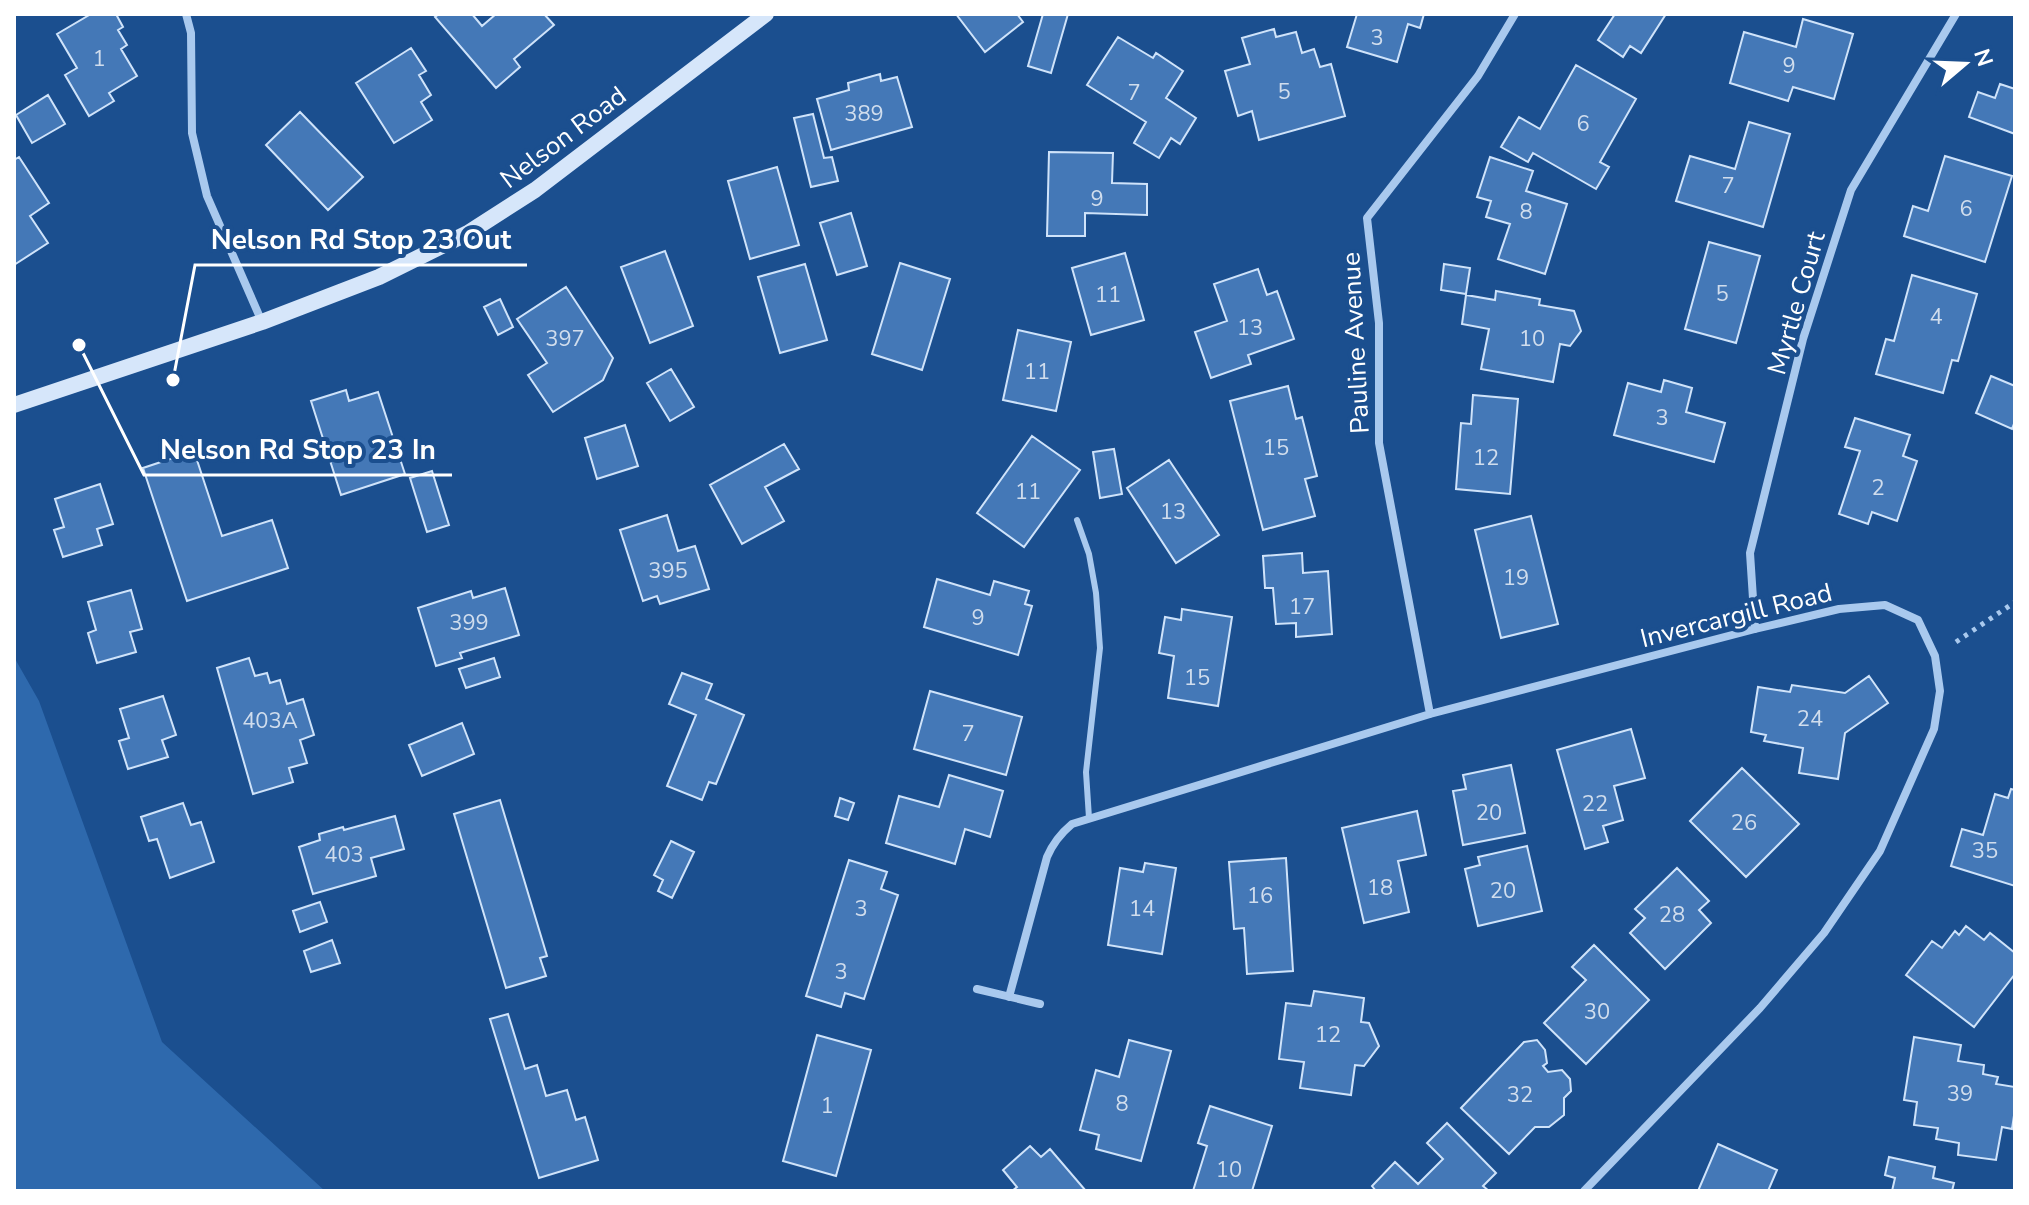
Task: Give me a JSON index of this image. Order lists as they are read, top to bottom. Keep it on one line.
{"streets":{"street":["Nelson Road","Myrtle Court","Pauline Avenue","Invercargill Road"]},"crossings":[["Myrtle Court","Invercargill Road"],["Pauline Avenue","Invercargill Road"]],"places":["Nelson Rd Stop 23 In","Nelson Rd Stop 23 Out"],"house_numbers":["3","1","9","5","7","389","6","7","9","6","8","5","11","4","13","397","10","11","3","15","12","2","11","13","395","19","17","9","399","15","24","403A","7","22","20","26","35","403","18","20","16","3","14","28","3","30","12","39","32","8","1","10"],"north":"right"}
